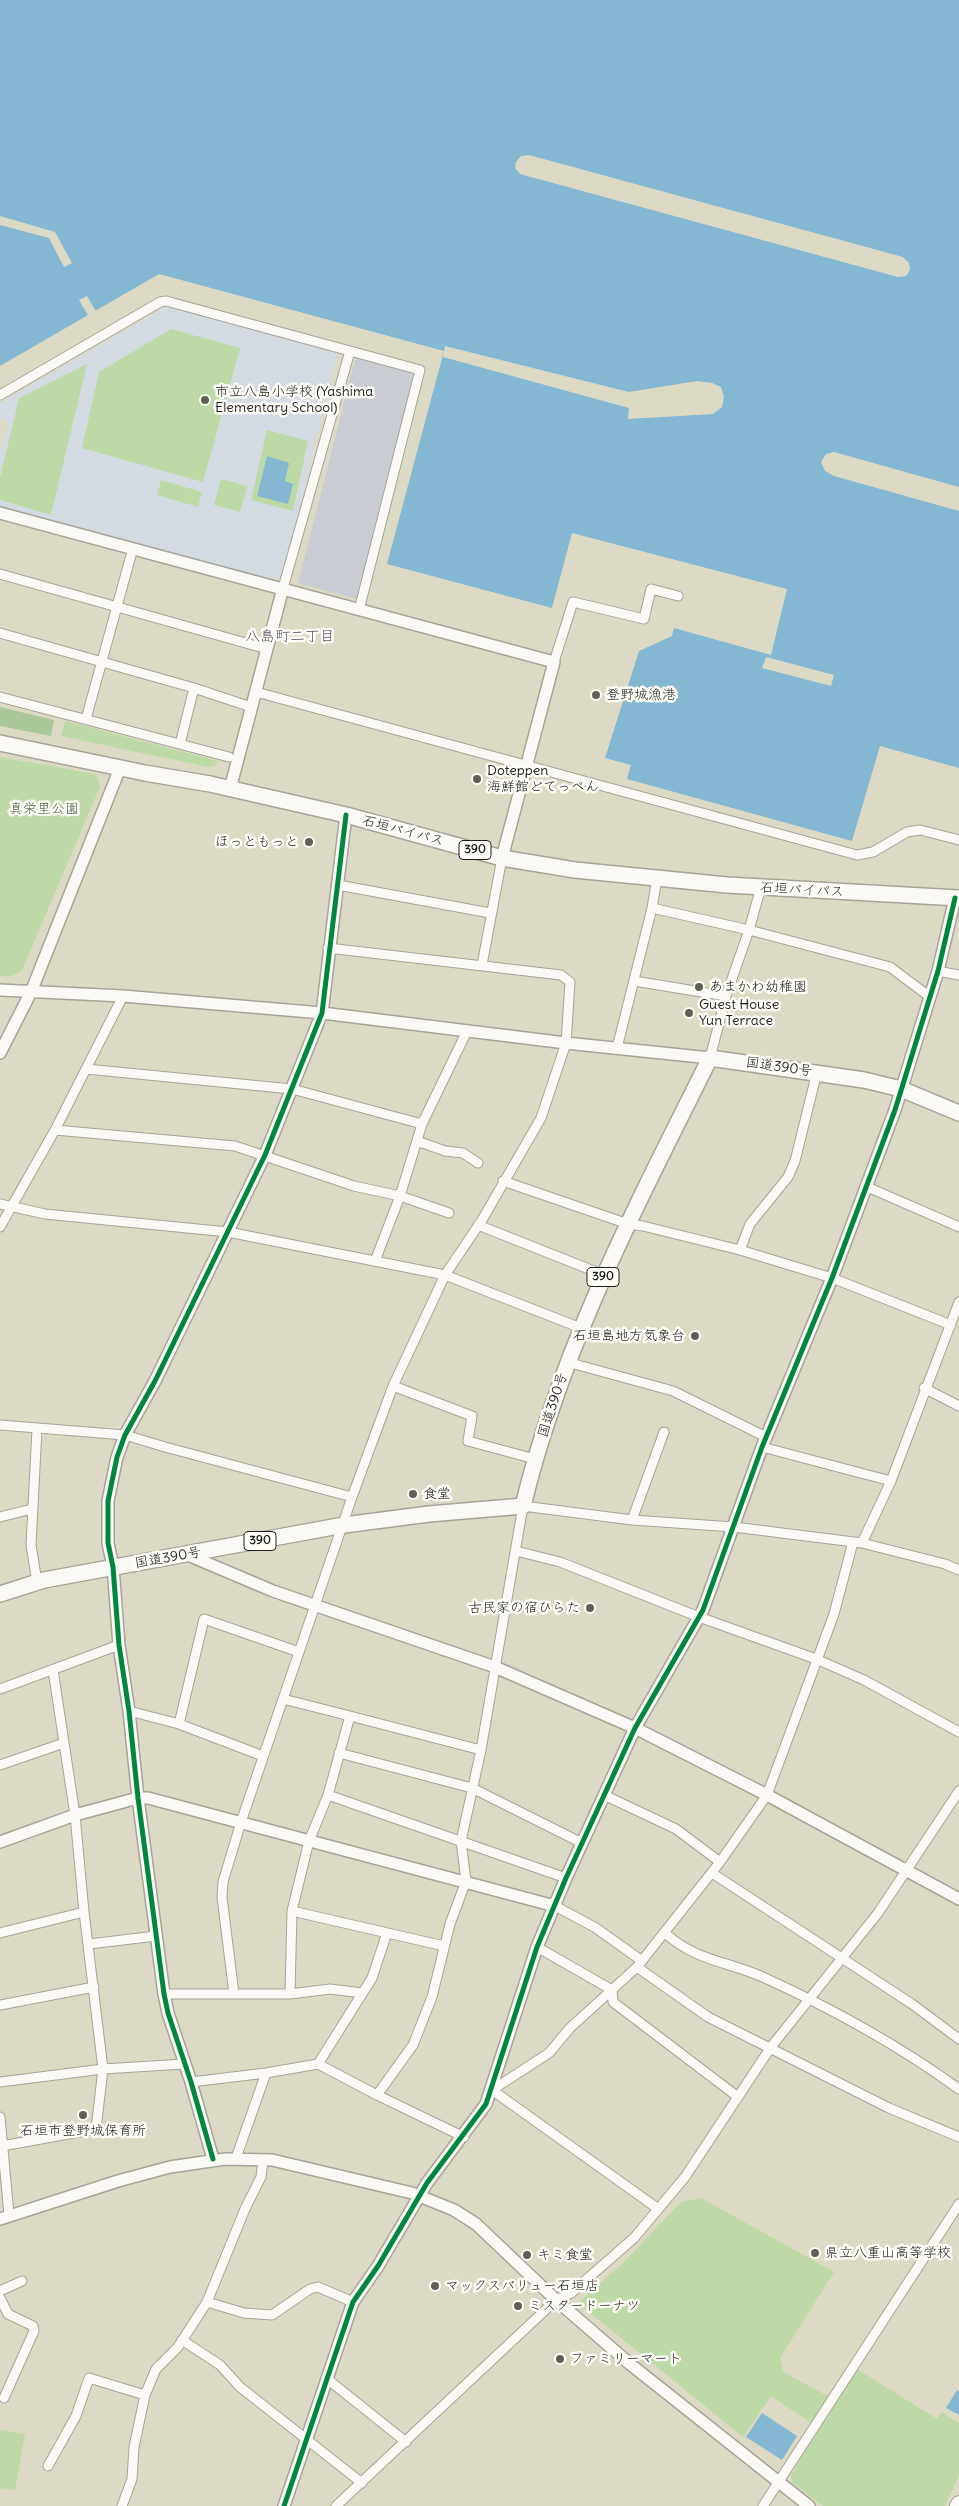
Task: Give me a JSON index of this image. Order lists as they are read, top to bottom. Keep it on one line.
{"streets":{"highway":["石垣バイパス","390","国道390号"]},"districts":["八島町二丁目"],"parks":["真栄里公園"],"places":["市立八島小学校 (Yashima Elementary School)","登野城漁港","Doteppen 海鮮館どてっぺん","ほっともっと","あまかわ幼稚園","Guest House Yun Terrace","石垣島地方気象台","食堂","古民家の宿ひらた","石垣市登野城保育所","県立八重山高等学校","キミ食堂","マックスバリュー石垣店","ミスタードーナツ","ファミリーマート"]}
